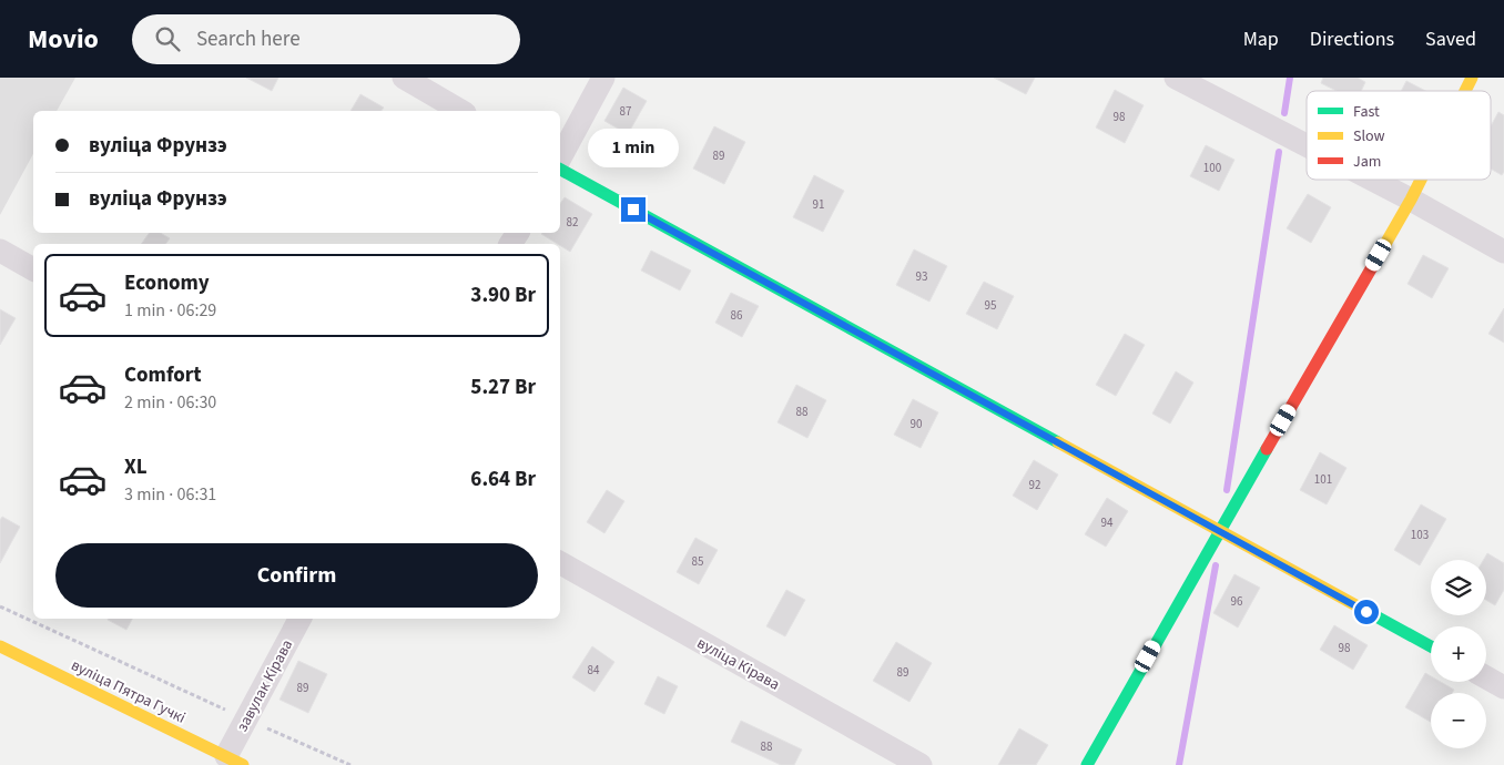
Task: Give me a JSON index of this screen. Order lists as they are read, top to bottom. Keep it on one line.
{"streets":{"street":["вуліца Кірава","завулак Кірава","вуліца Пятра Гучкі"]},"crossings":[["завулак Кірава","вуліца Пятра Гучкі"]],"house_numbers":["87","98","89","100","91","82","93","95","86","88","90","101","92","94","103","85","96","98","84","89","89","88"],"legend":["Fast","Slow","Jam"],"page":{"header":"Movio","search":"Search here","nav":["Map","Directions","Saved"],"banner":["вуліца Фрунзэ","вуліца Фрунзэ"],"bubble":"1 min","list":[{"name":"Economy","note":"1 min · 06:29","value":"3.90 Br"},{"name":"Comfort","note":"2 min · 06:30","value":"5.27 Br"},{"name":"XL","note":"3 min · 06:31","value":"6.64 Br"}],"buttons":"Confirm","map_buttons":["+","−"]}}
